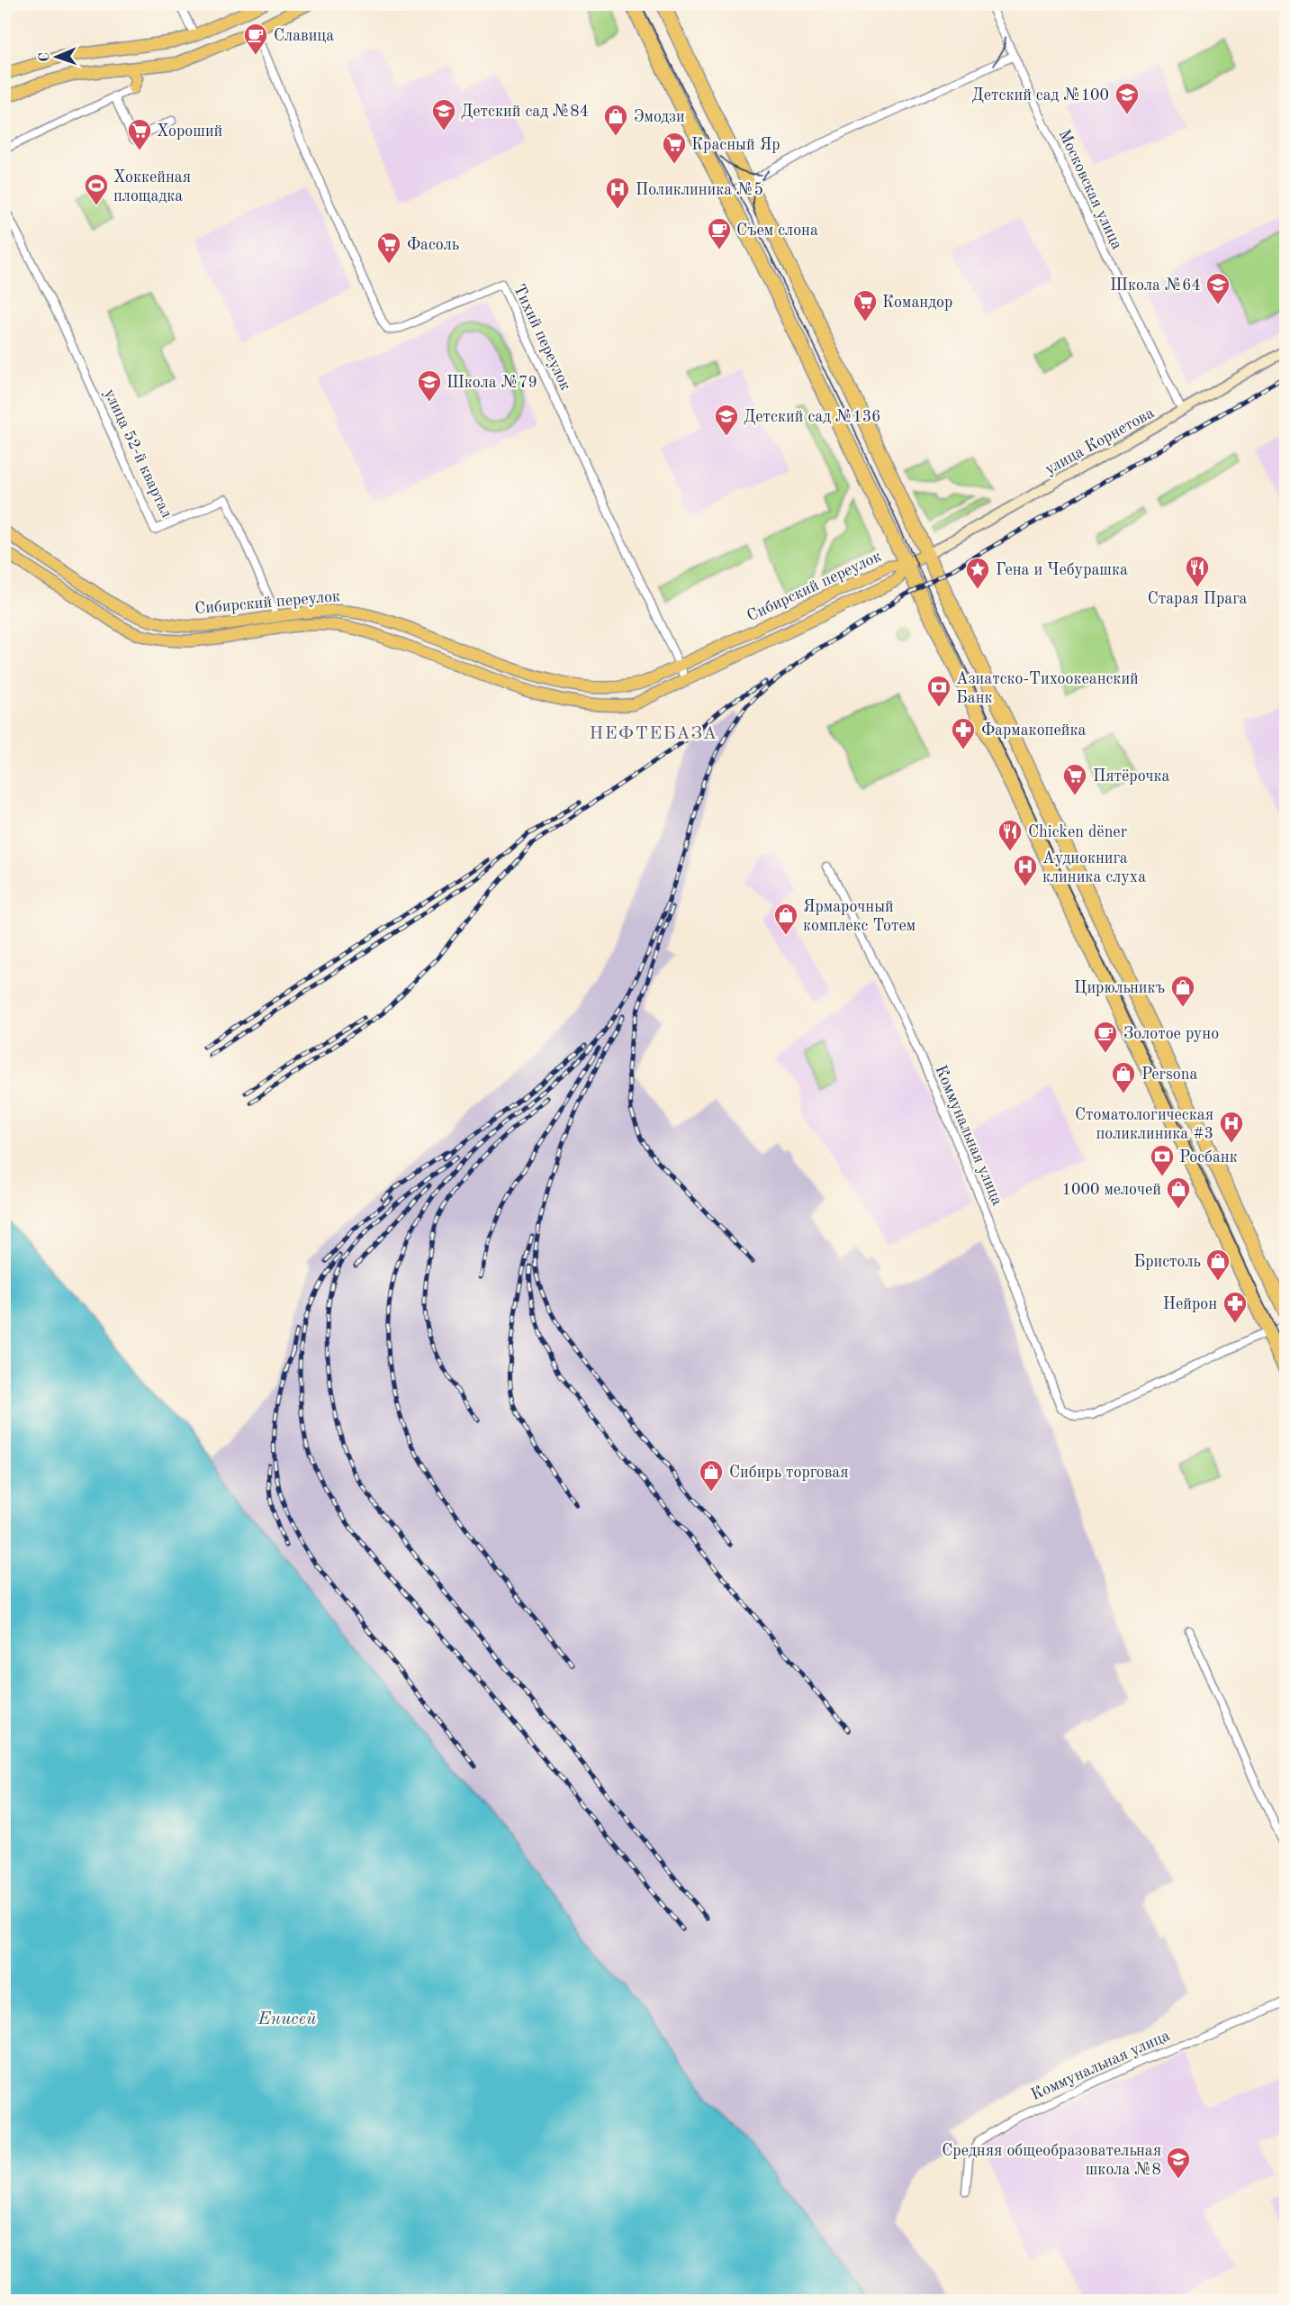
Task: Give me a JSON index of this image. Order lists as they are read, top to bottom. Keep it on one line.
{"streets":{"main road":["улица Корнетова","Сибирский переулок"],"street":["Московская улица","Тихий переулок","улица 52-й квартал","Коммунальная улица"]},"crossings":[["Московская улица","улица Корнетова"],["Тихий переулок","Сибирский переулок"],["улица 52-й квартал","Сибирский переулок"]],"districts":["НЕФТЕБАЗА"],"water":["Енисей"],"places":{"cafe":["Славица","Съем слона","Золотое руно"],"school or university":["Детский сад №100","Детский сад №84","Школа №64","Школа №79","Детский сад №136","Средняя общеобразовательная школа №8"],"shop":["Эмодзи","Ярмарочный комплекс Тотем","Цирюльникъ","Persona","1000 мелочей","Бристоль","Сибирь торговая"],"supermarket":["Хороший","Красный Яр","Фасоль","Командор","Пятёрочка"],"sports":["Хоккейная площадка"],"hospital":["Поликлиника №5","Аудиокнига клиника слуха","Стоматологическая поликлиника #3"],"restaurant":["Старая Прага","Chicken dëner"],"place":["Гена и Чебурашка"],"bank":["Азиатско-Тихоокеанский Банк","Росбанк"],"pharmacy":["Фармакопейка","Нейрон"]},"north":"left"}
